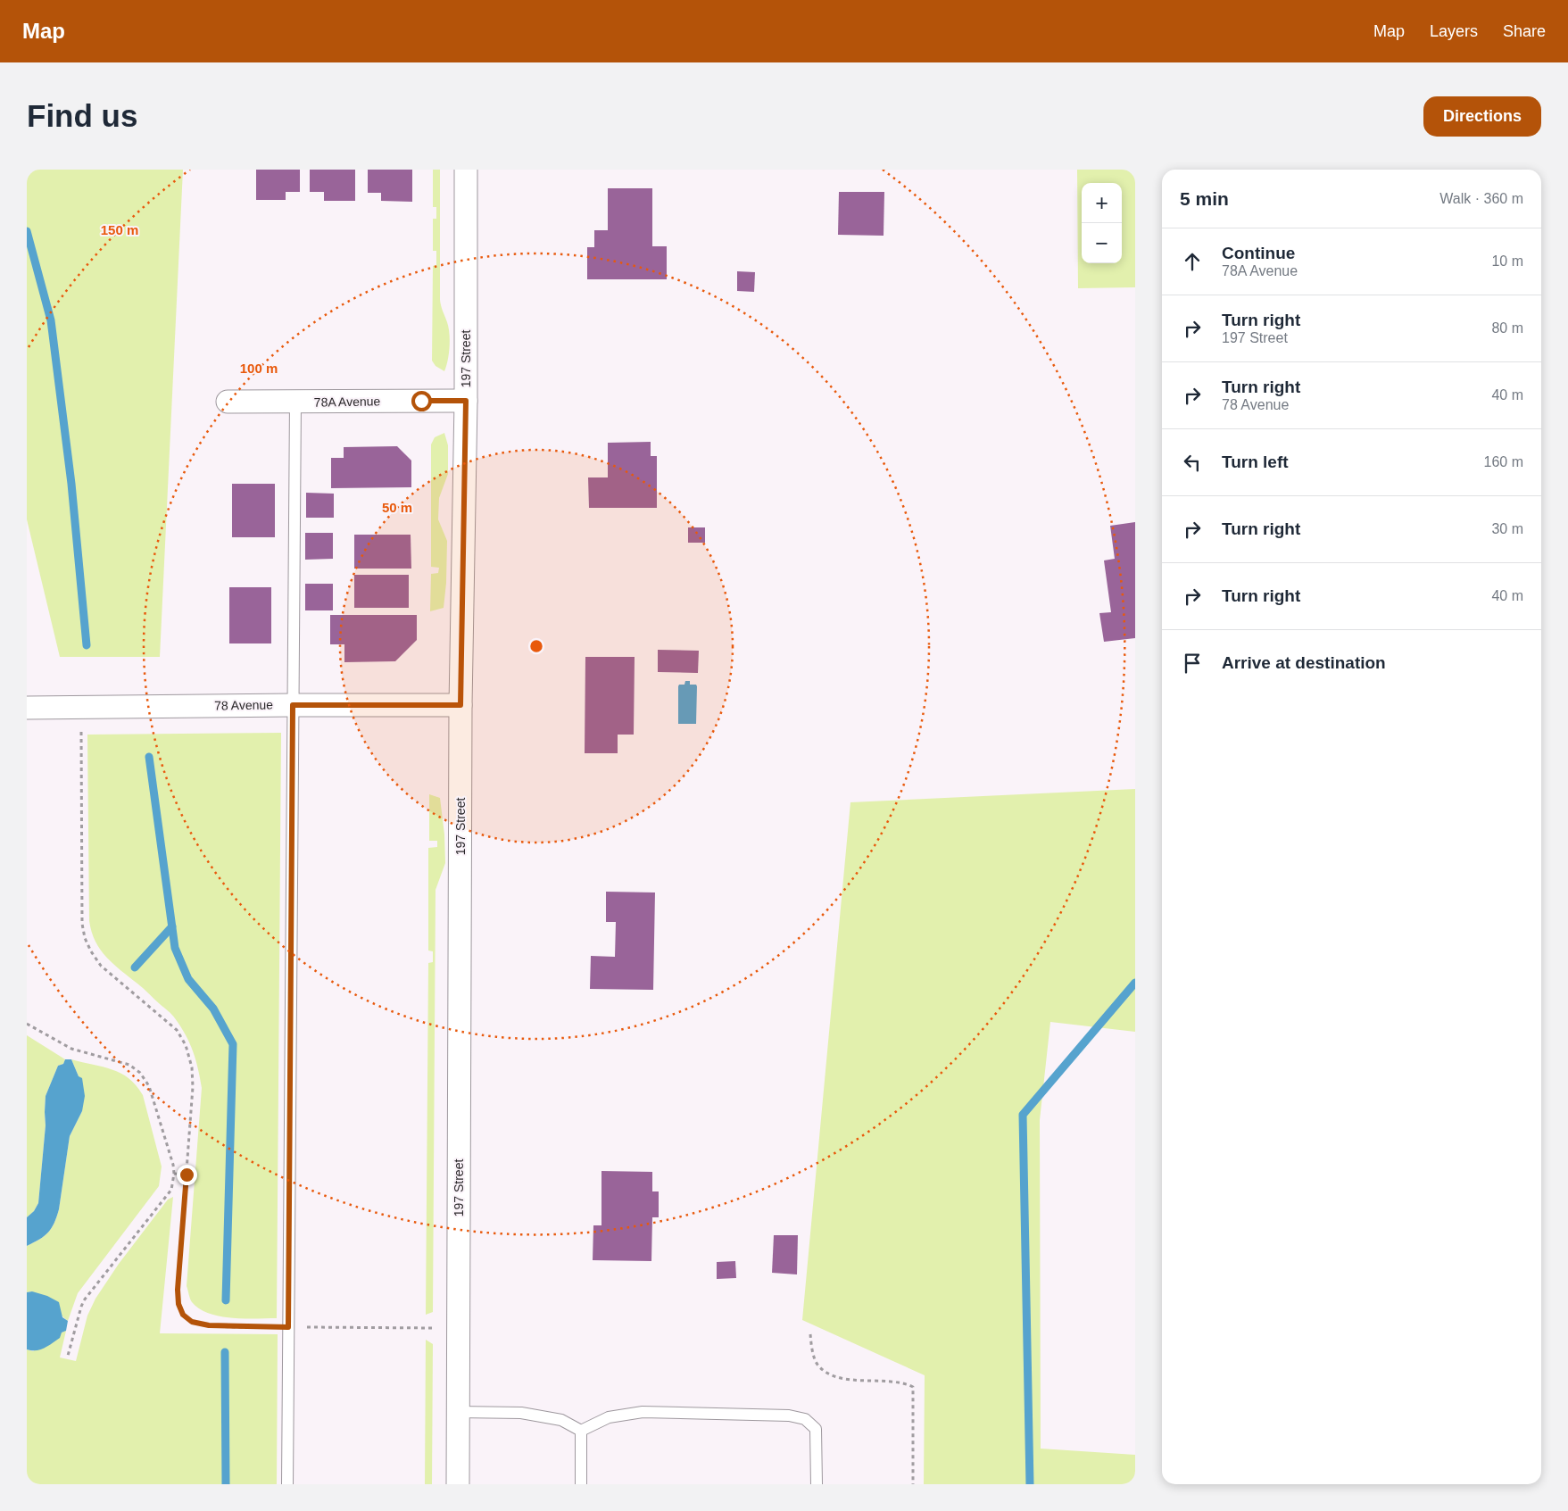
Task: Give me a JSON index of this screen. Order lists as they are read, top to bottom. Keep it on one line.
{"streets":{"street":["197 Street","78A Avenue","78 Avenue"]},"crossings":[["197 Street","78A Avenue"],["197 Street","78 Avenue"]],"page":{"header":"Map","nav":["Map","Layers","Share"],"buttons":"Directions","title":"Find us","heading":["5 min","Walk · 360 m"],"map_buttons":["+","−"],"list":[["Continue","78A Avenue","10 m"],["Turn right","197 Street","80 m"],["Turn right","78 Avenue","40 m"],["Turn left","160 m"],["Turn right","30 m"],["Turn right","40 m"],"Arrive at destination"]},"rings":["150 m","100 m","50 m"]}
